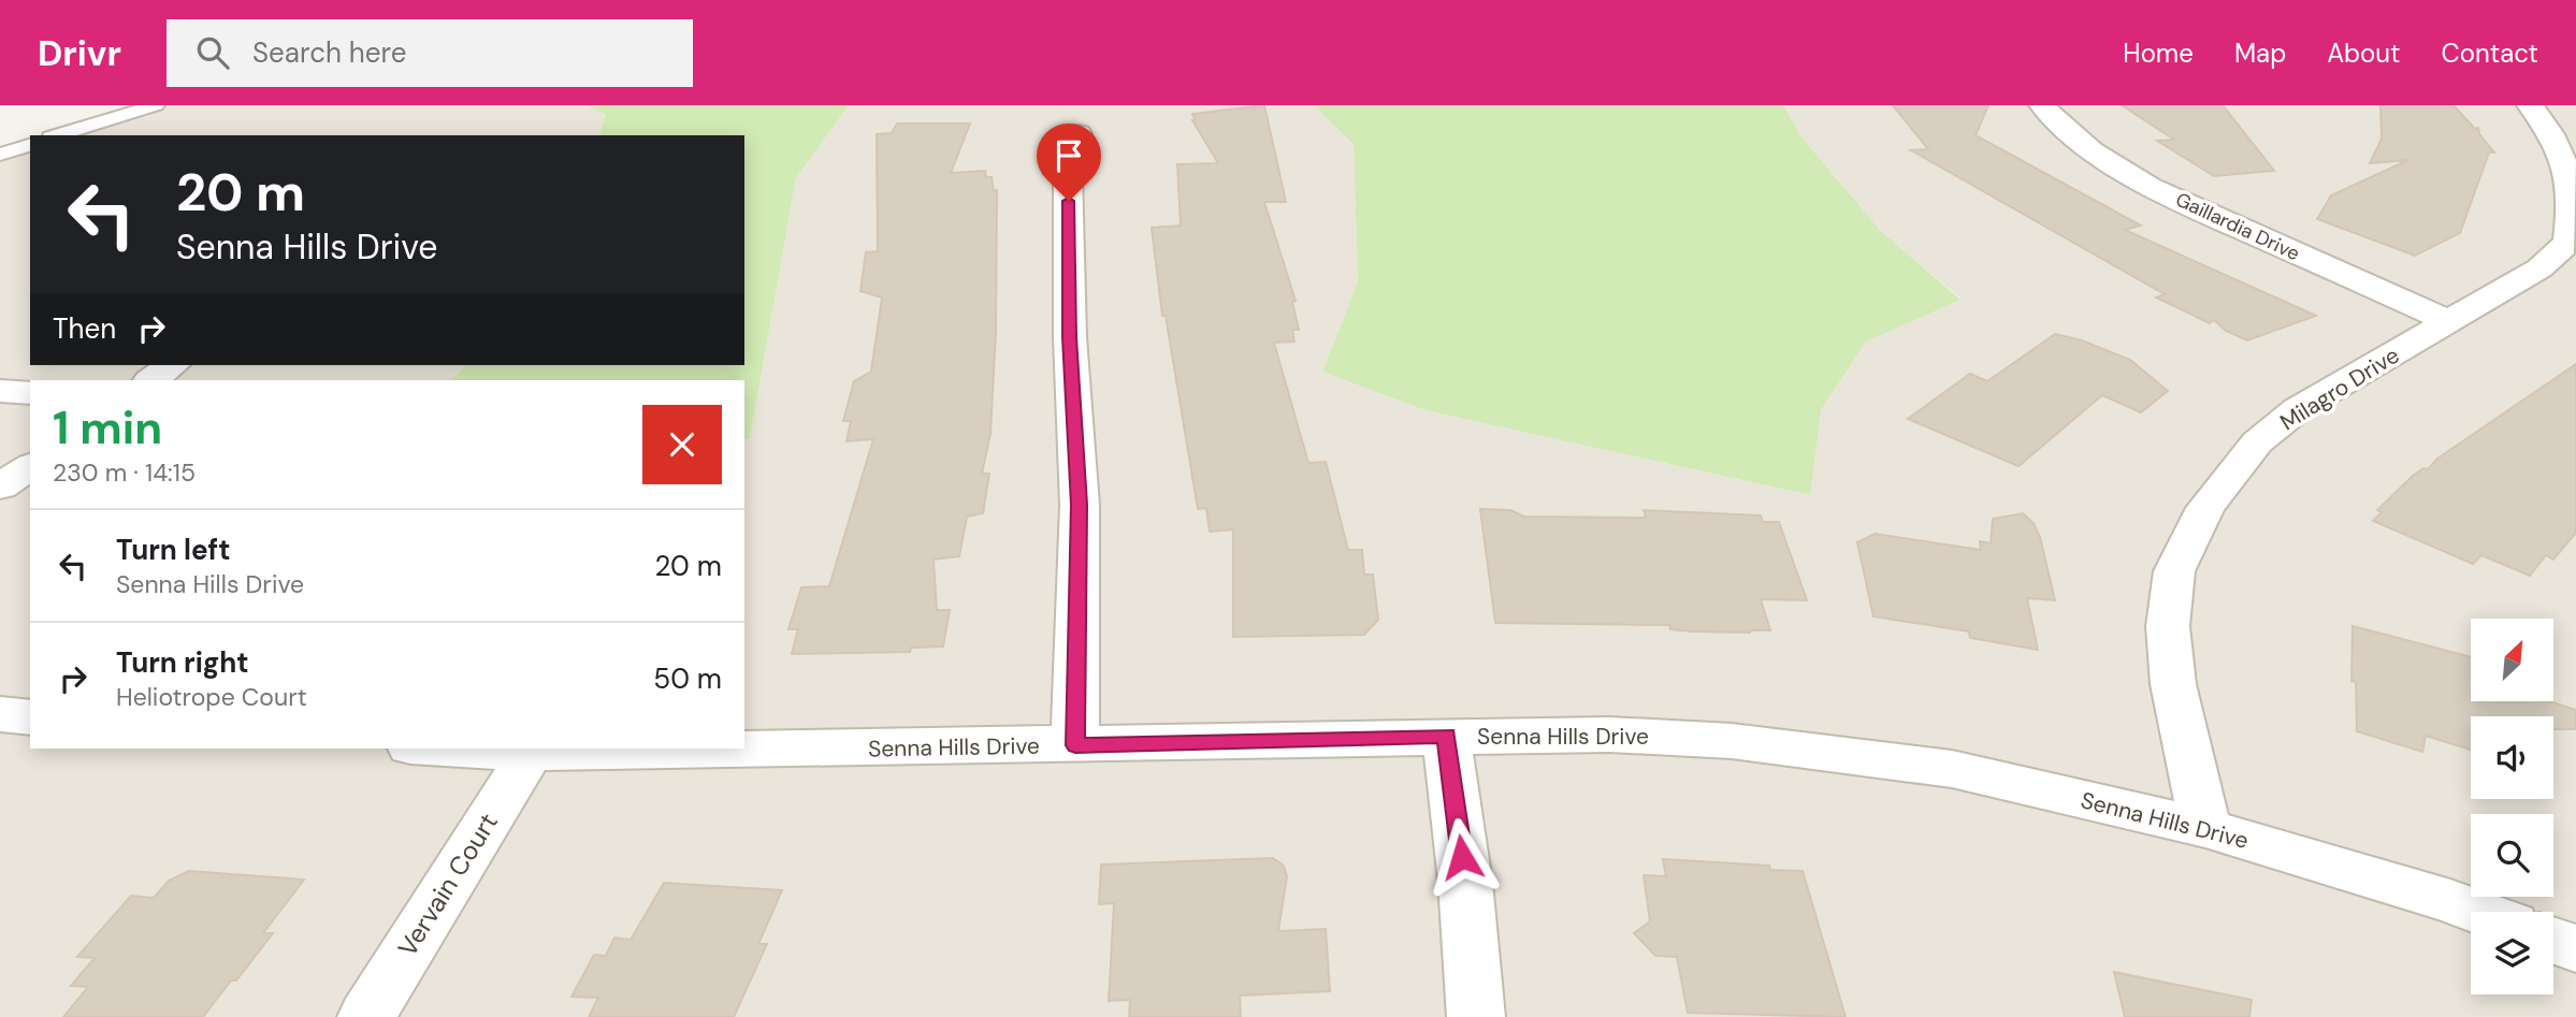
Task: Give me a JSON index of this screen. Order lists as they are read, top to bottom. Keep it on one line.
{"streets":{"street":["Gaillardia Drive","Milagro Drive","Senna Hills Drive","Vervain Court"]},"crossings":[["Gaillardia Drive","Milagro Drive"],["Milagro Drive","Senna Hills Drive"],["Senna Hills Drive","Vervain Court"]],"north":"top right","page":{"header":"Drivr","search":"Search here","nav":["Home","Map","About","Contact"],"turn":["20 m","Senna Hills Drive"],"then":"Then","heading":["1 min","230 m · 14:15"],"list":[{"name":"Turn left","note":"Senna Hills Drive","value":"20 m"},{"name":"Turn right","note":"Heliotrope Court","value":"50 m"}]}}
